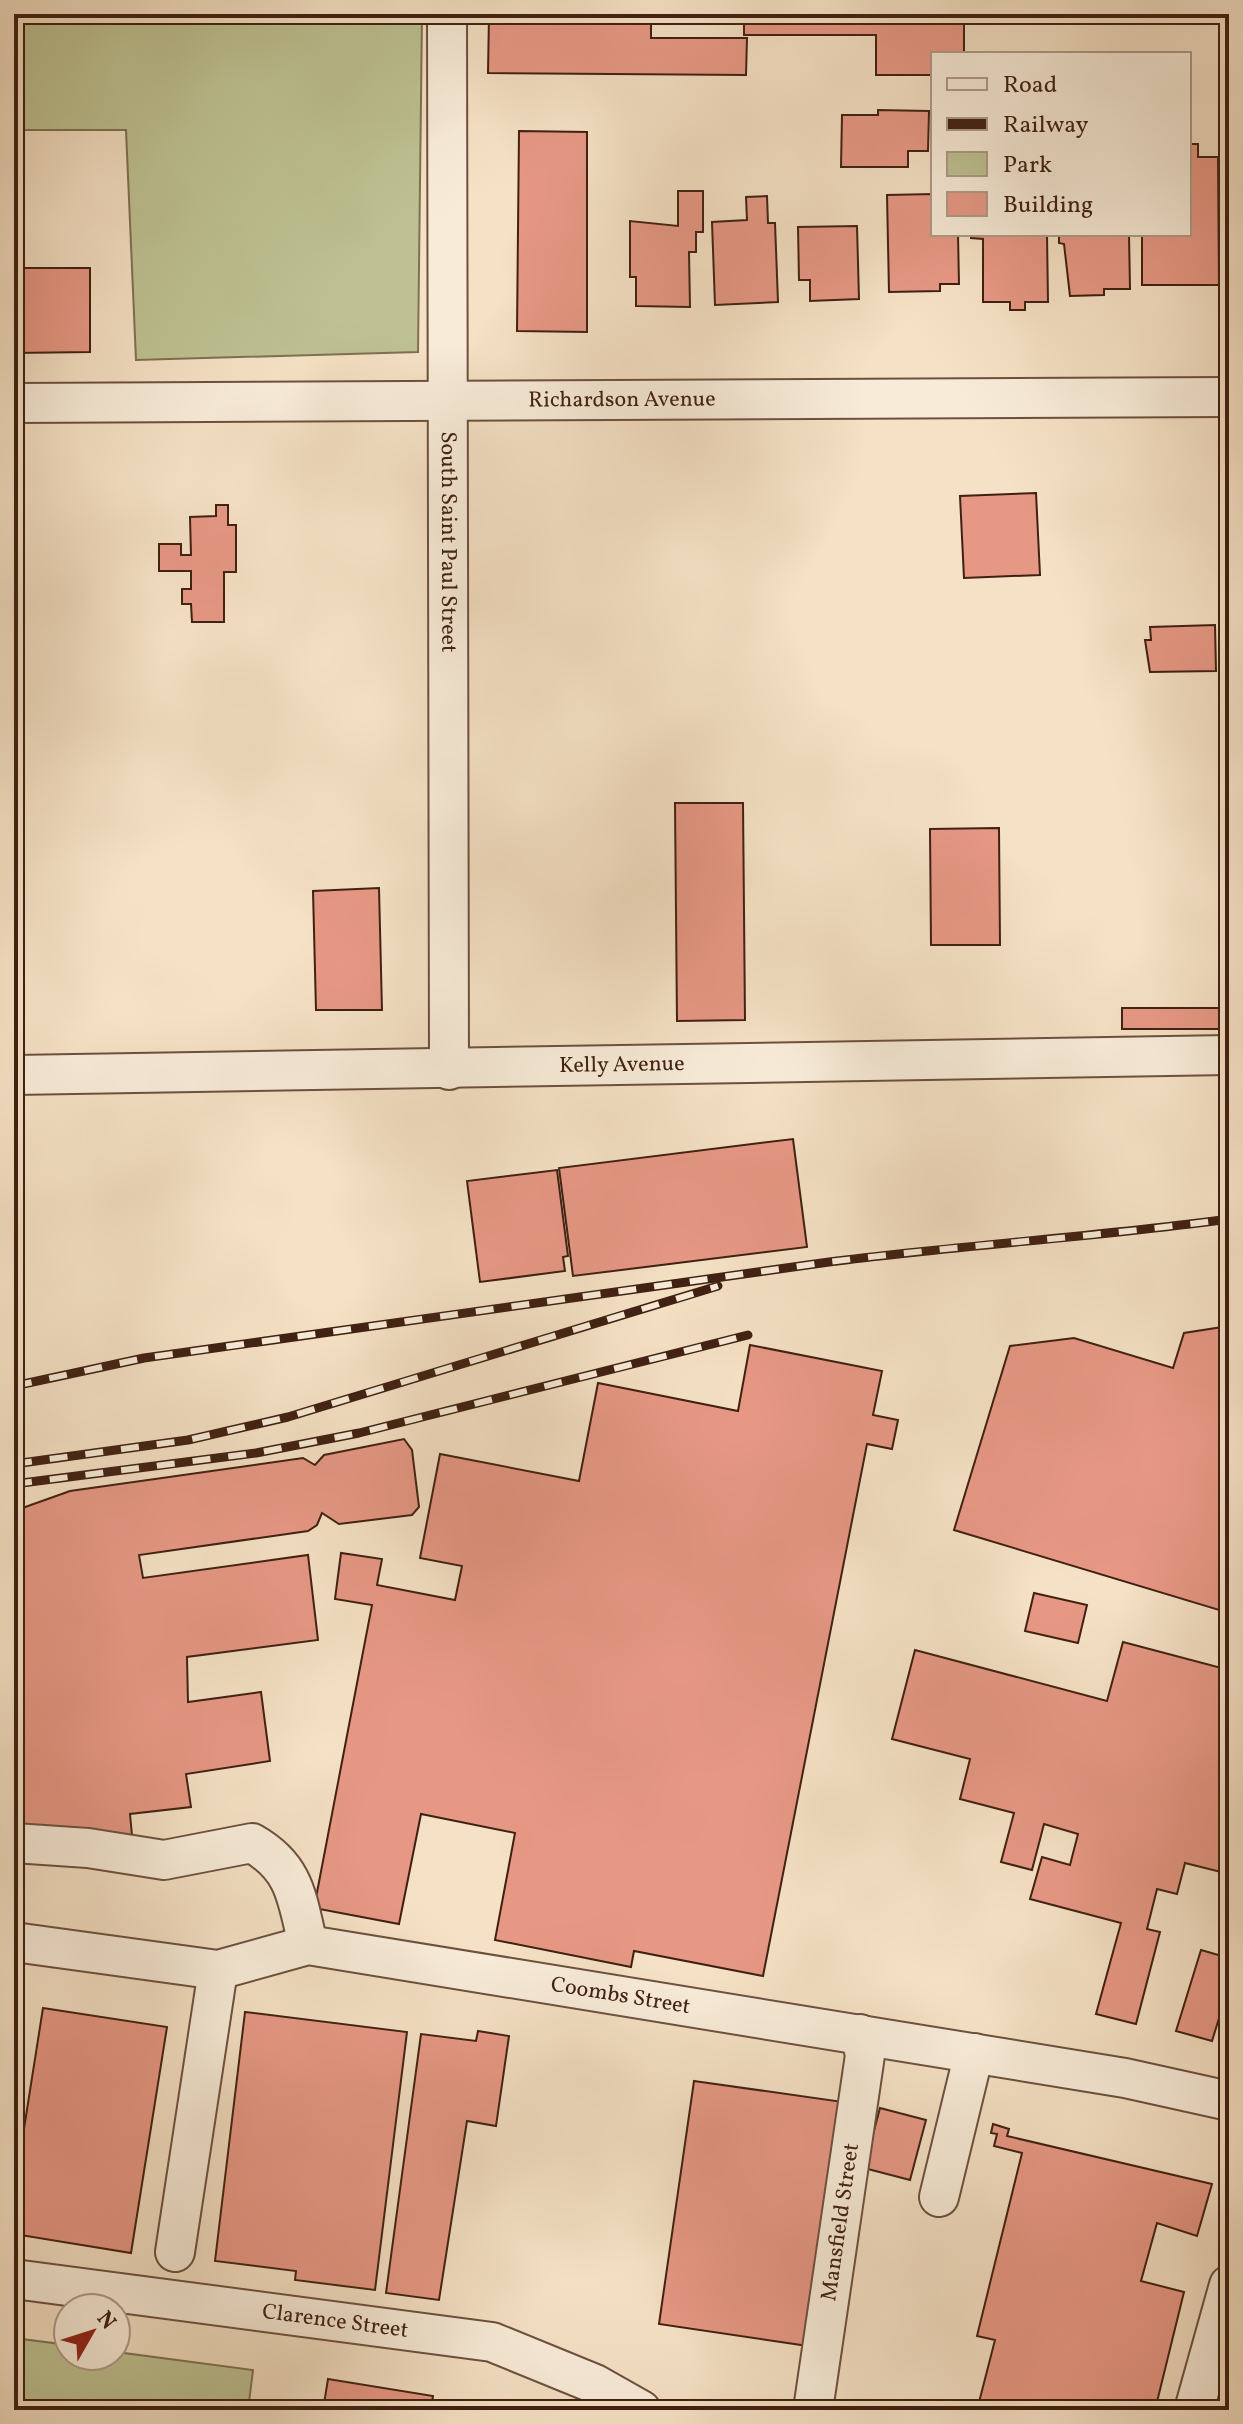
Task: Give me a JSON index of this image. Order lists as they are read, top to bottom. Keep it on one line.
{"streets":{"street":["Richardson Avenue","South Saint Paul Street","Kelly Avenue","Coombs Street","Mansfield Street","Clarence Street"]},"crossings":[["Richardson Avenue","South Saint Paul Street"],["South Saint Paul Street","Kelly Avenue"],["Coombs Street","Mansfield Street"]],"legend":["Road","Railway","Park","Building"],"north":"top right"}
